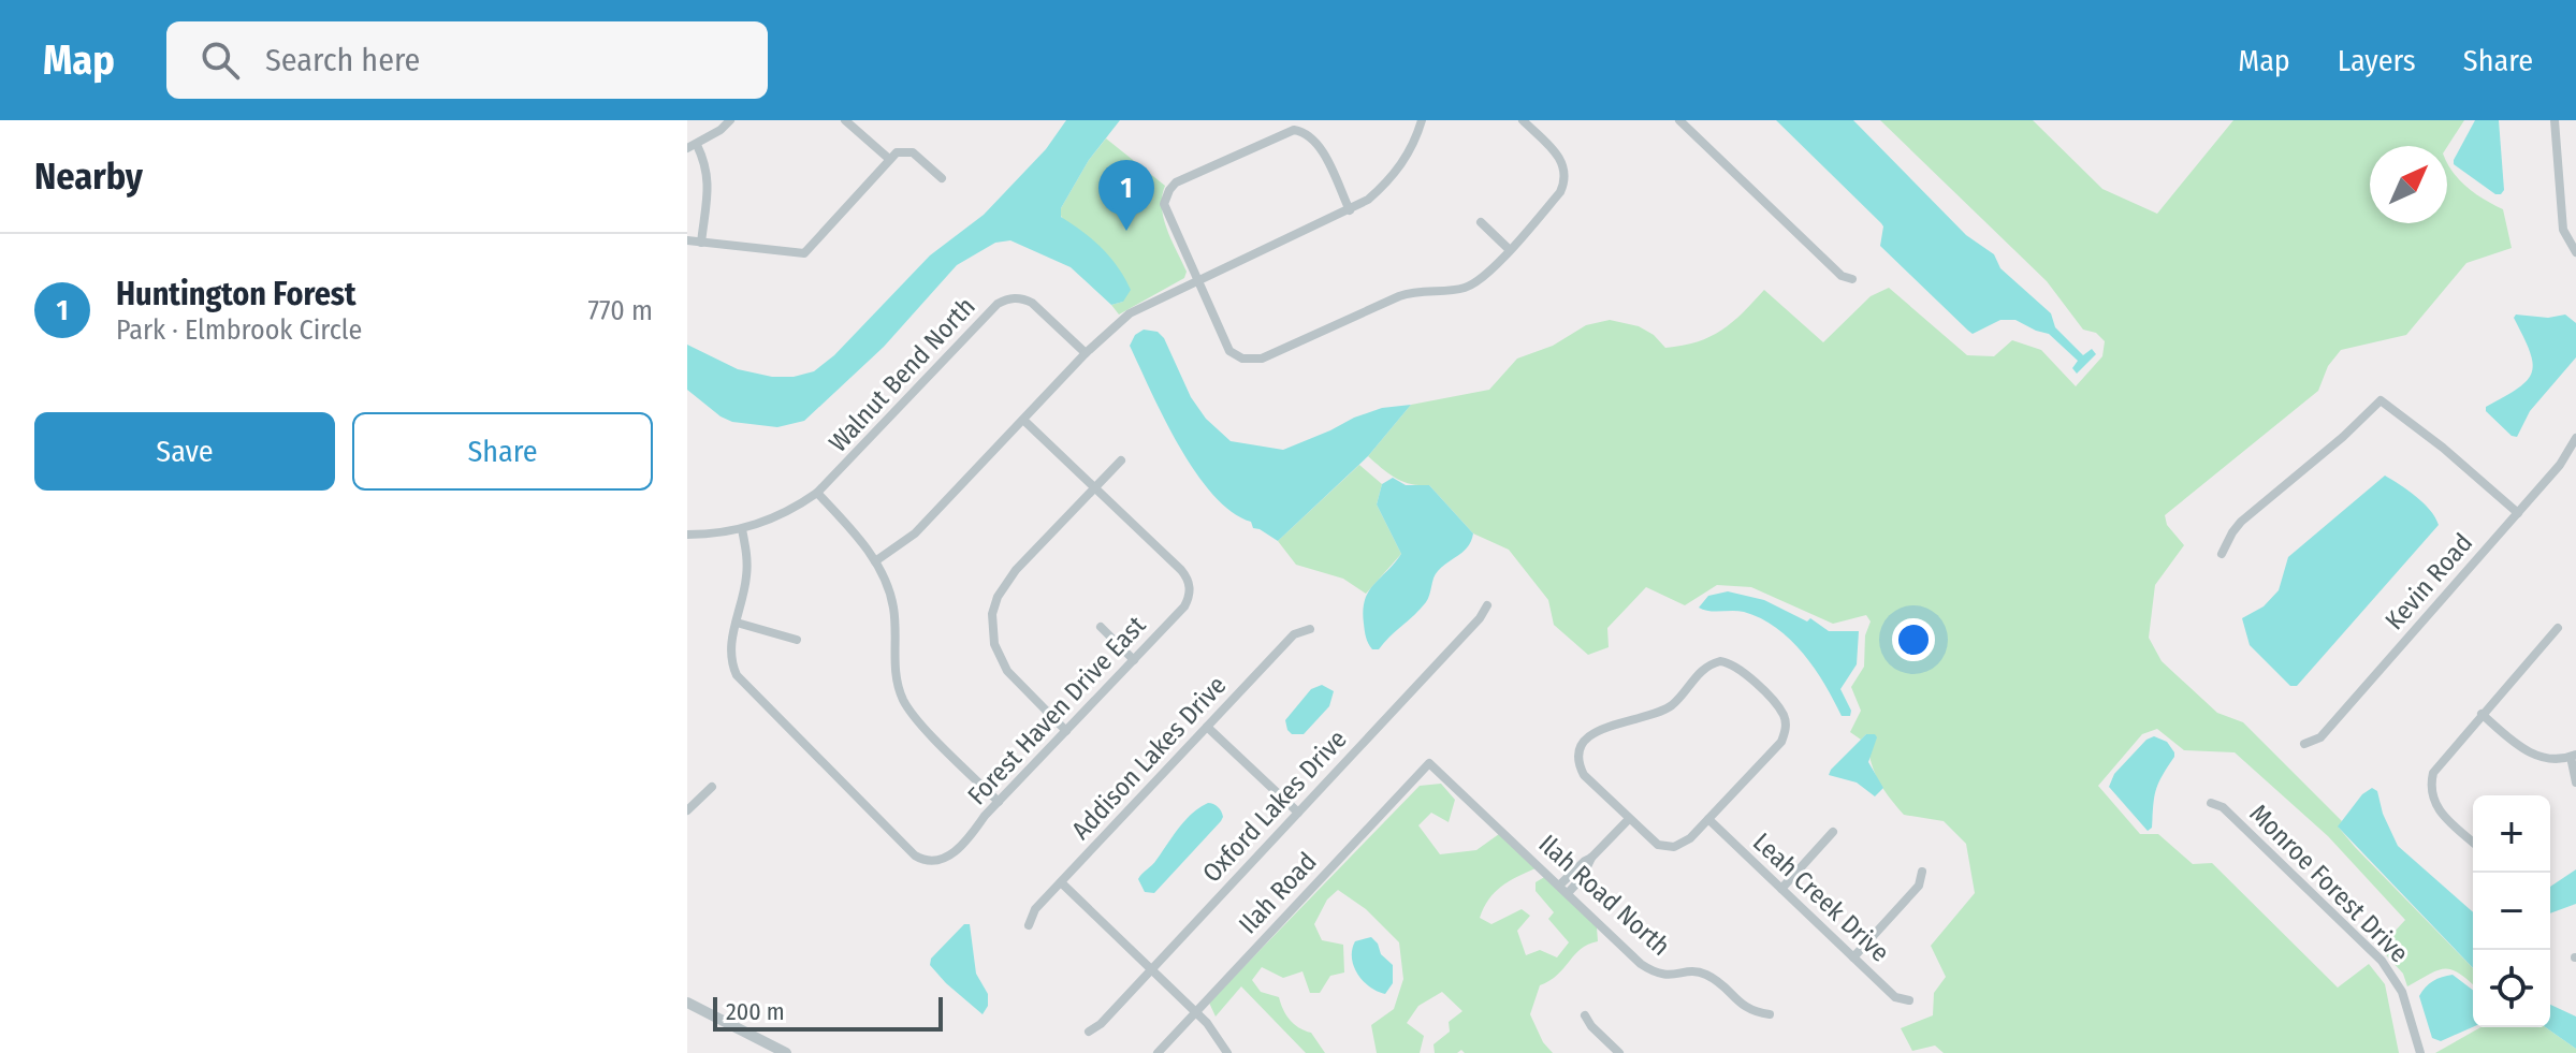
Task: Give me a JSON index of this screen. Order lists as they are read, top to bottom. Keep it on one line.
{"streets":{"street":["Walnut Bend North","Kevin Road","Forest Haven Drive East","Addison Lakes Drive","Oxford Lakes Drive","Monroe Forest Drive","Ilah Road","Ilah Road North","Leah Creek Drive"]},"crossings":[["Ilah Road","Ilah Road North"]],"scale_bar":"200 m","north":"top right","page":{"header":"Map","search":"Search here","nav":["Map","Layers","Share"],"heading":"Nearby","pins":"1","list":[{"mark":"1","name":"Huntington Forest","note":"Park · Elmbrook Circle","value":"770 m"}],"buttons":["Save","Share"],"map_buttons":["+","−"],"scale":"200 m"}}
